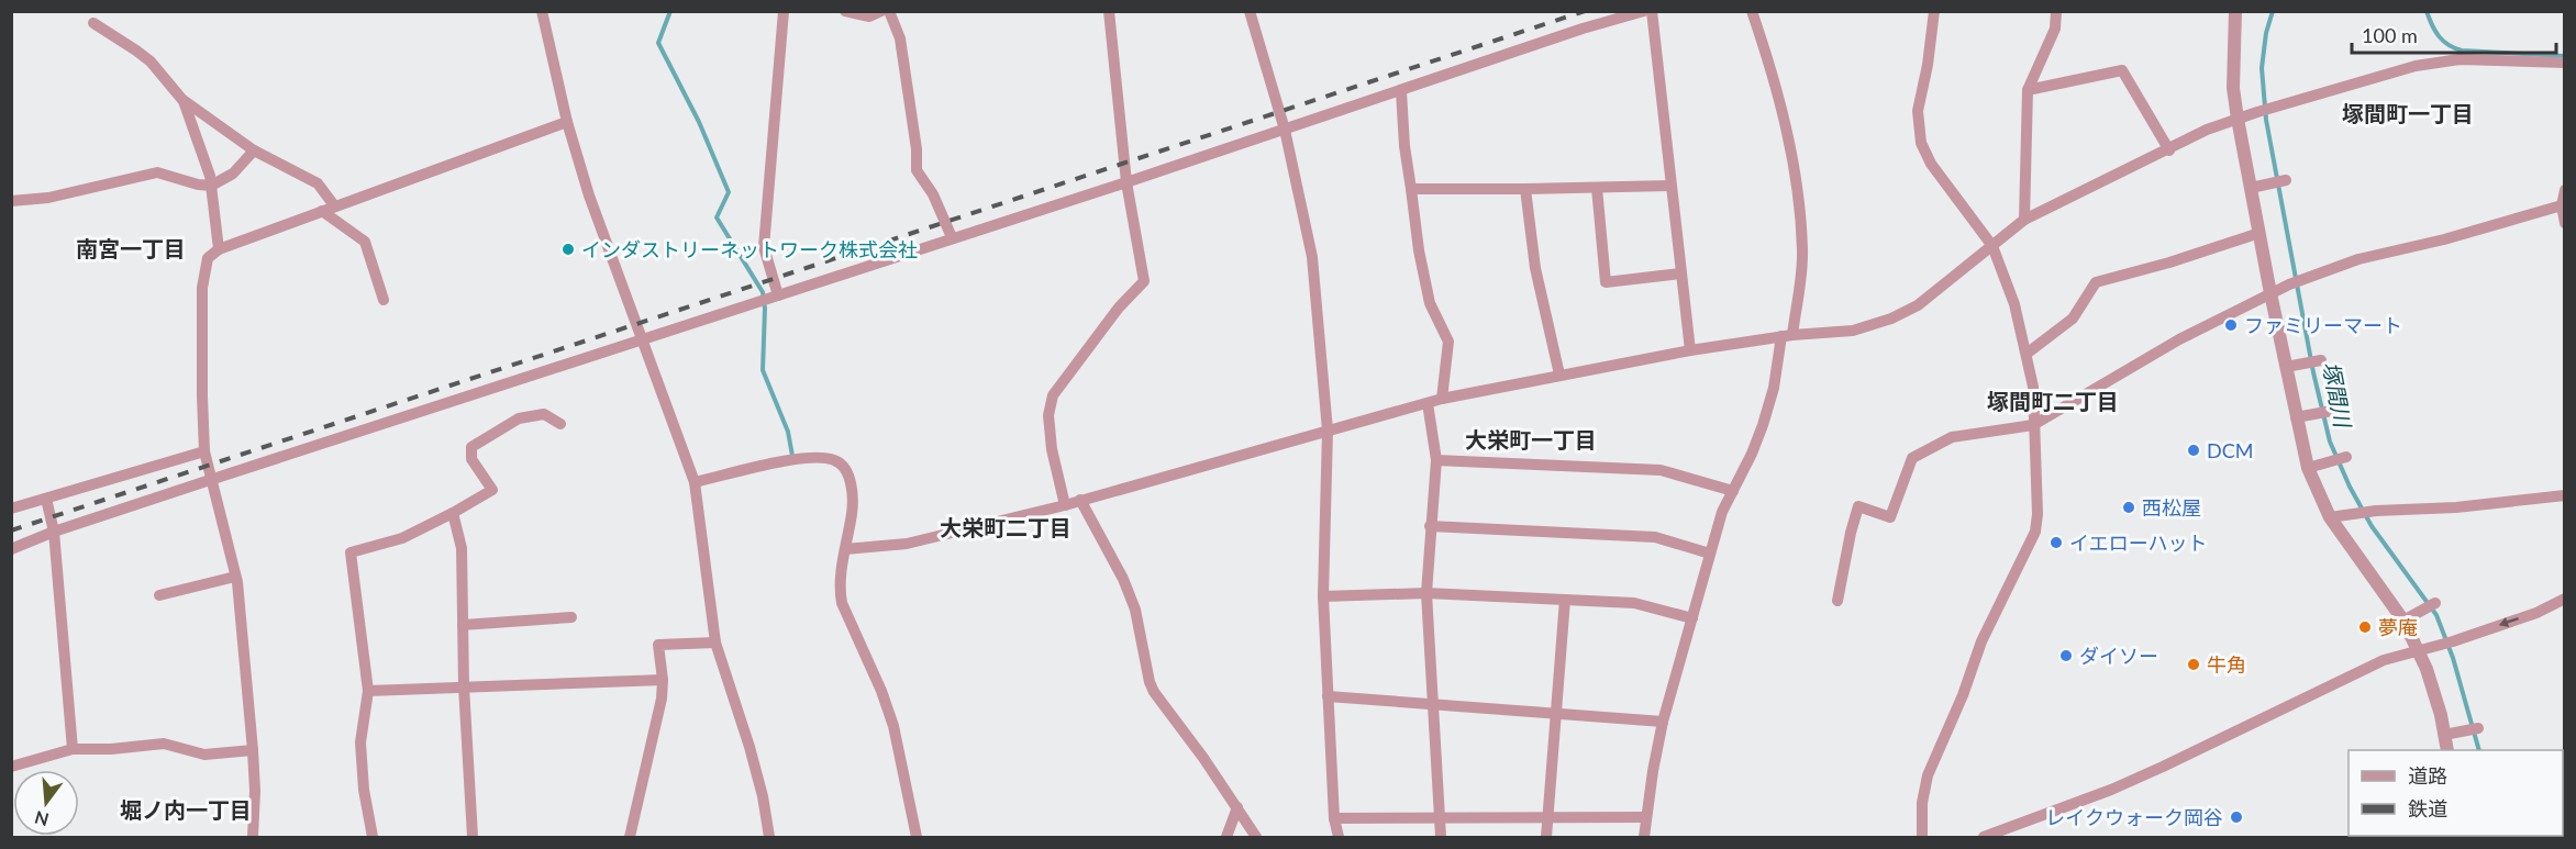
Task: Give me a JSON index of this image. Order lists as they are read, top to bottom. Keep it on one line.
{"districts":["塚間町一丁目","南宮一丁目","塚間町二丁目","大栄町一丁目","大栄町二丁目","堀ノ内一丁目"],"water":["塚間川"],"places":["インダストリーネットワーク株式会社","ファミリーマート","DCM","西松屋","イエローハット","夢庵","ダイソー","牛角","レイクウォーク岡谷"],"legend":["道路","鉄道"],"scale_bar":"100 m","north":"bottom"}
